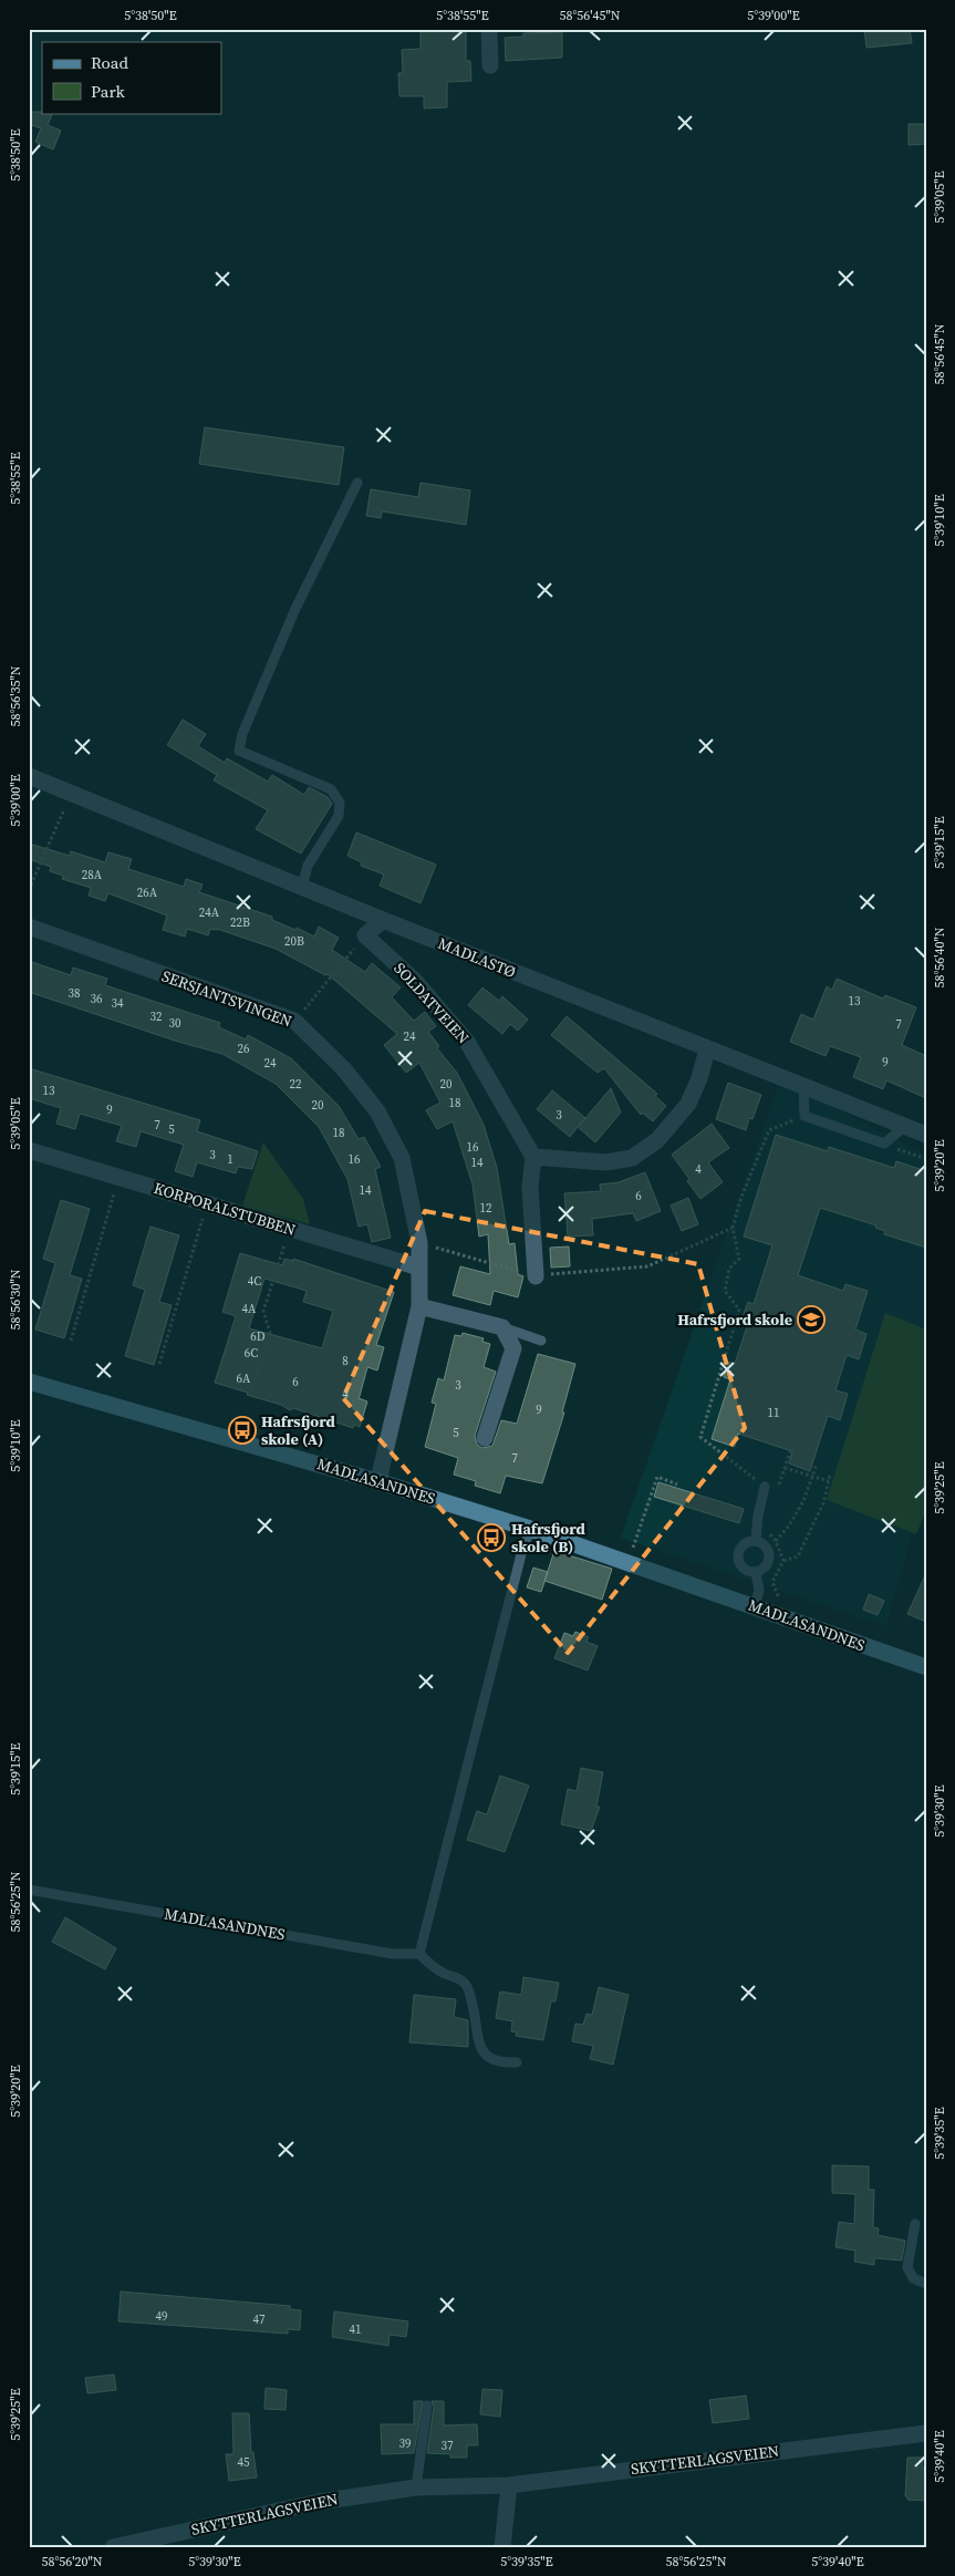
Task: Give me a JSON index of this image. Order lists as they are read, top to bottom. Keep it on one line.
{"streets":{"street":["MADLASTØ","SERSJANTSVINGEN","SOLDATVEIEN","KORPORALSTUBBEN","MADLASANDNES","SKYTTERLAGSVEIEN"]},"crossings":[["SERSJANTSVINGEN","KORPORALSTUBBEN"],["SERSJANTSVINGEN","MADLASANDNES"]],"places":{"school or university":["Hafrsfjord skole"],"bus stop":["Hafrsfjord skole (A)","Hafrsfjord skole (B)"]},"house_numbers":["28A","26A","24A","22B","20B","38","36","13","34","32","30","7","24","26","9","24","22","20","13","18","20","9","3","7","5","18","16","3","1","16","14","4","14","6","12","4C","4A","6D","6C","8","6A","6","3","4","9","11","5","7","49","47","41","39","37","45"],"legend":["Road","Park"],"coordinates":["5°38'50\"E","5°38'55\"E","58°56'45\"N","5°39'00\"E","5°39'05\"E","5°39'10\"E","58°56'35\"N","5°39'15\"E","58°56'40\"N","5°39'20\"E","58°56'30\"N","5°39'25\"E","5°39'30\"E","58°56'25\"N","5°39'35\"E","5°39'40\"E","58°56'20\"N"]}
